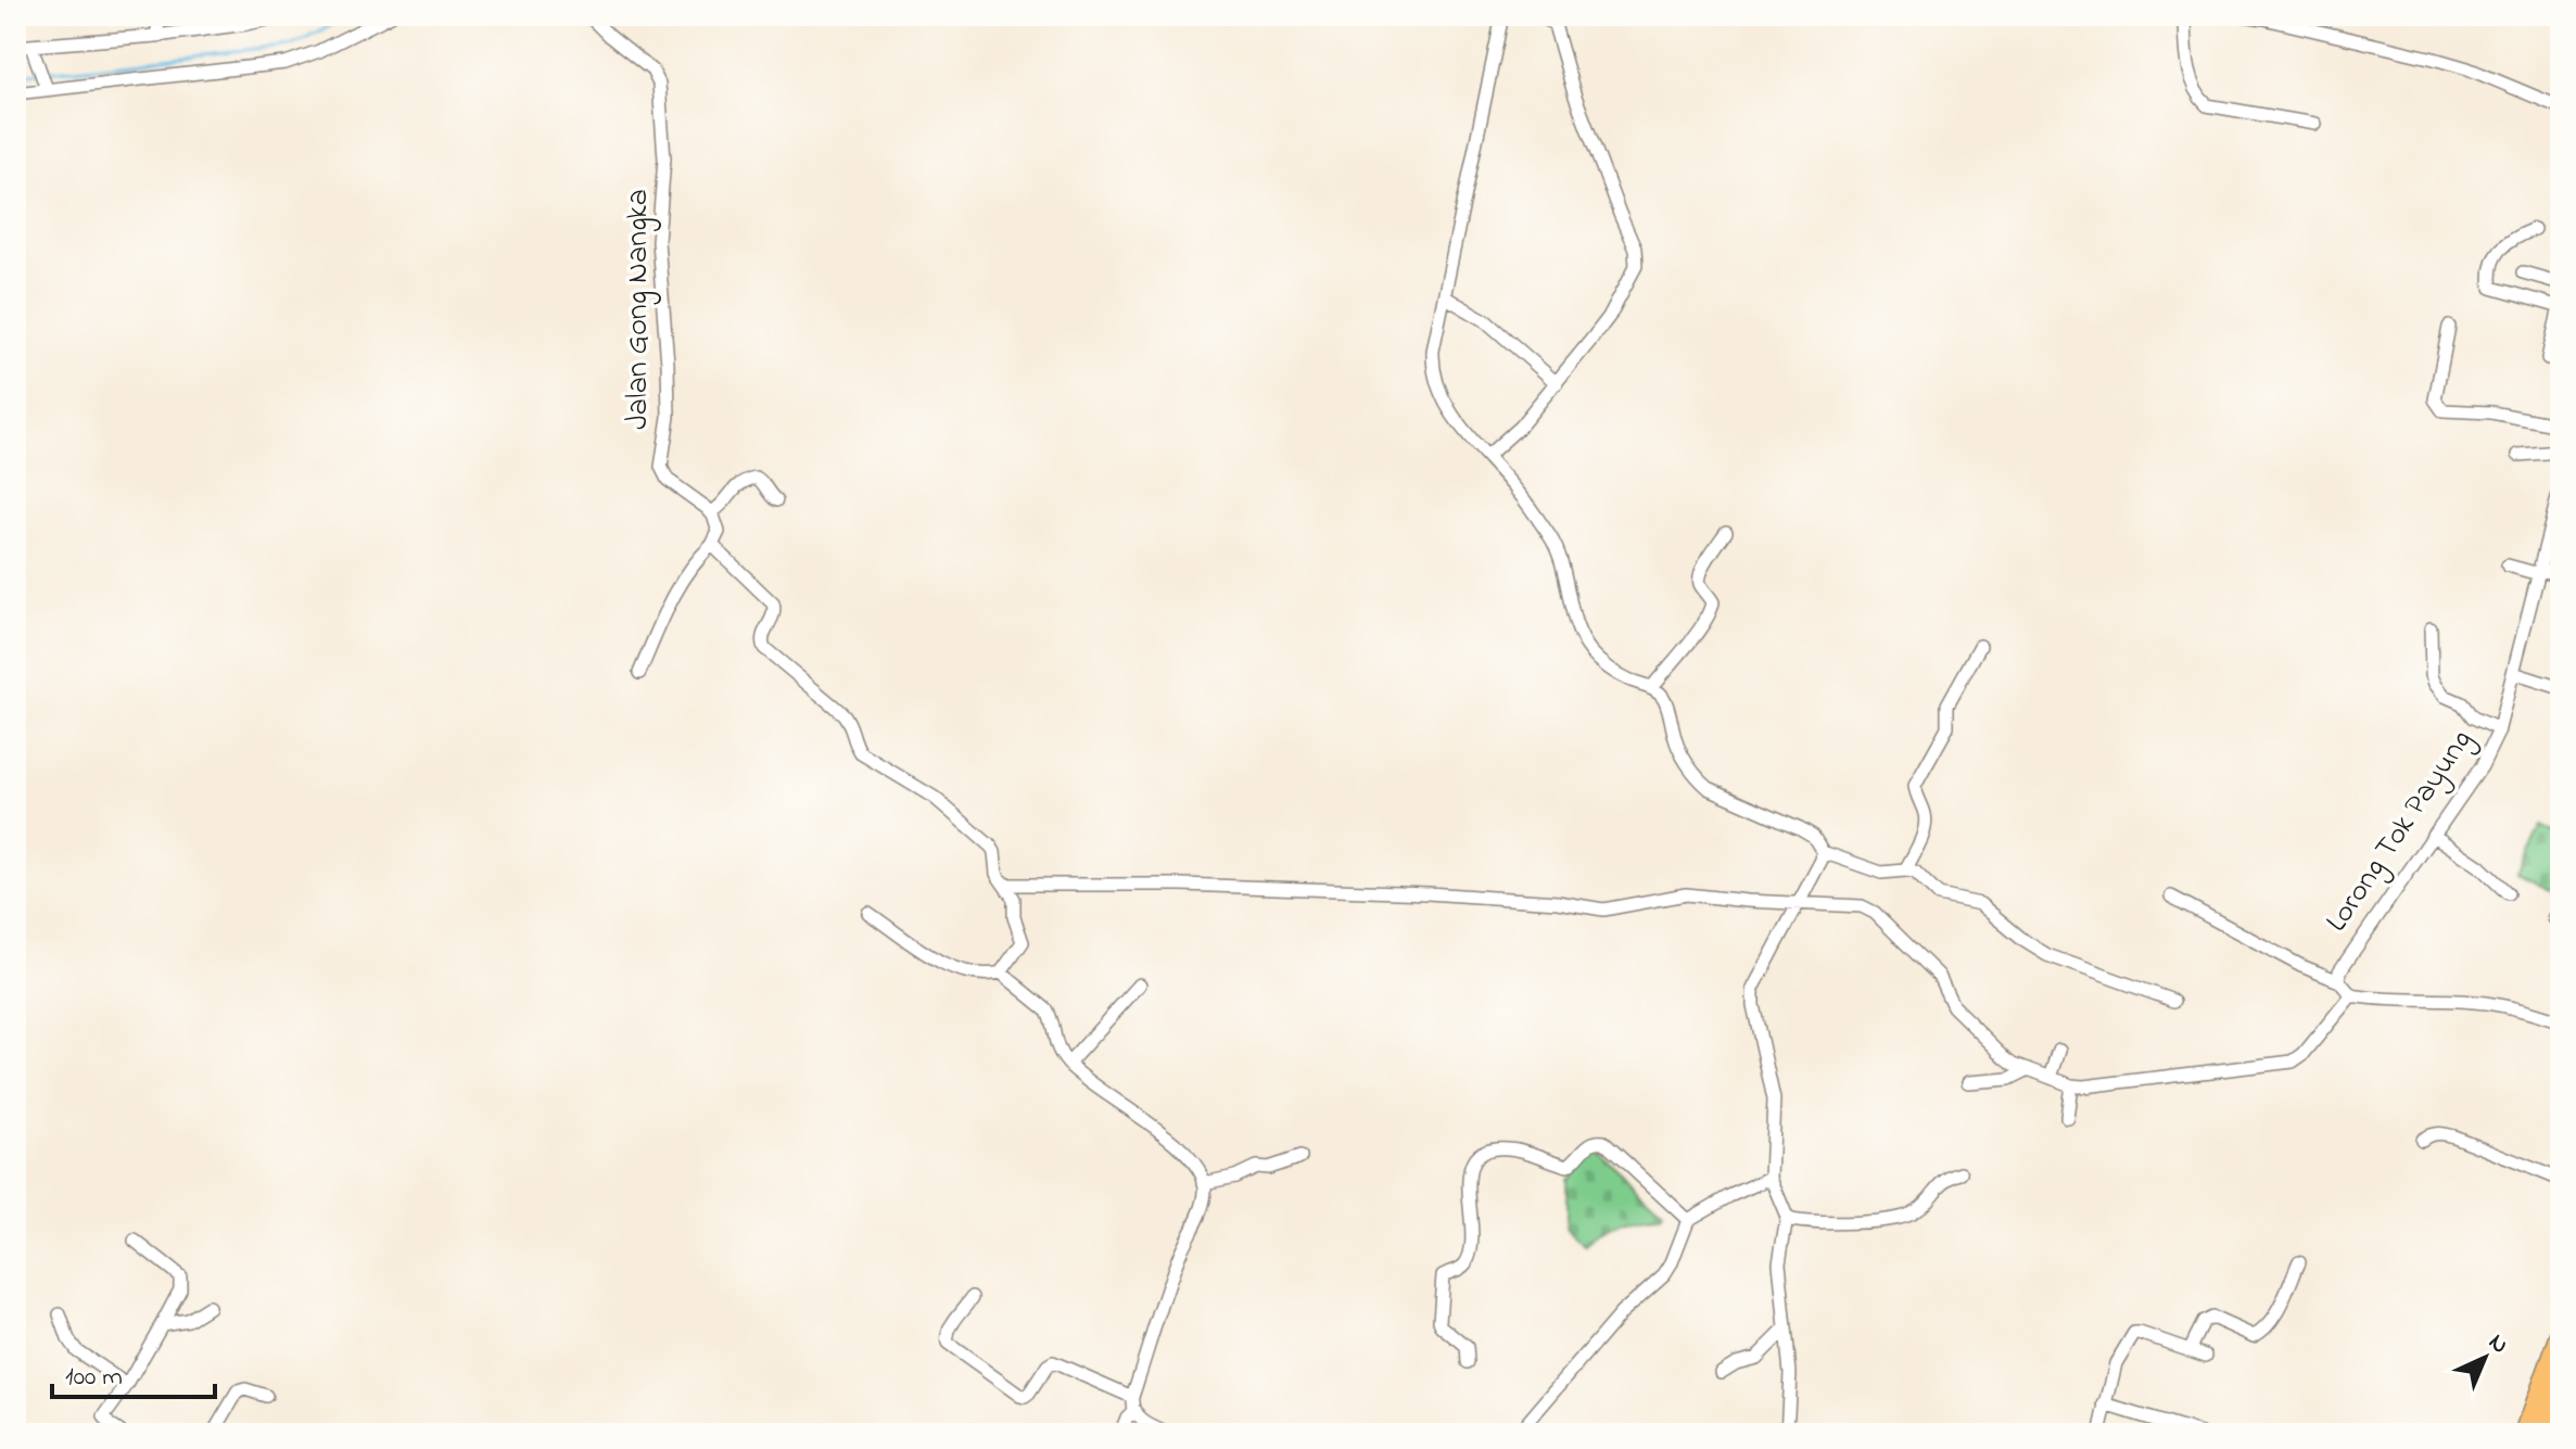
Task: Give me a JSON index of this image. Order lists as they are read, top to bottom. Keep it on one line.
{"streets":{"street":["Jalan Gong Nangka","Lorong Tok Payung"]},"scale_bar":"100 m","north":"top right"}
